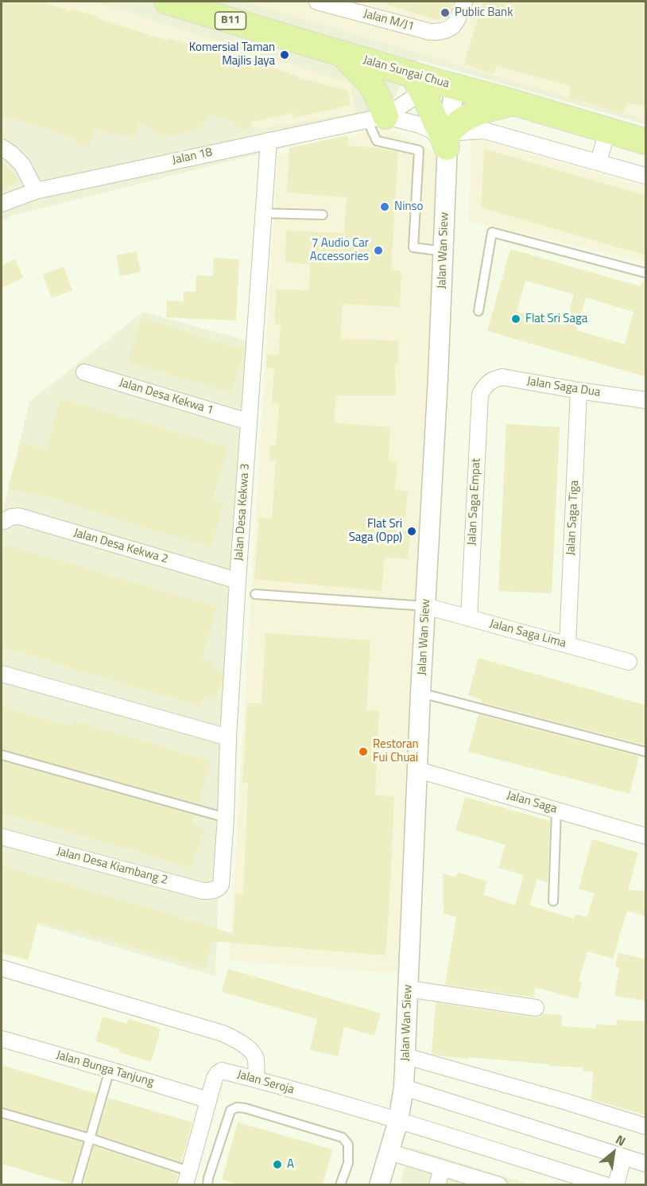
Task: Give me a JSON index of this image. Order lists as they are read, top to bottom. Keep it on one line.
{"streets":{"main road":["B11","Jalan Sungai Chua"],"street":["Jalan M/J1","Jalan 18","Jalan Wan Siew","Jalan Saga Dua","Jalan Desa Kekwa 1","Jalan Saga Empat","Jalan Desa Kekwa 3","Jalan Saga Tiga","Jalan Desa Kekwa 2","Jalan Saga Lima","Jalan Saga","Jalan Desa Kiambang 2","Jalan Bunga Tanjung","Jalan Seroja"]},"crossings":[["Jalan 18","Jalan Desa Kekwa 3"],["Jalan Wan Siew","Jalan Saga Lima"],["Jalan Wan Siew","Jalan Saga"],["Jalan Wan Siew","Jalan Seroja"],["Jalan Saga Dua","Jalan Saga Empat"],["Jalan Saga Dua","Jalan Saga Tiga"],["Jalan Desa Kekwa 1","Jalan Desa Kekwa 3"],["Jalan Saga Empat","Jalan Saga Lima"],["Jalan Desa Kekwa 3","Jalan Desa Kekwa 2"],["Jalan Desa Kekwa 3","Jalan Desa Kiambang 2"],["Jalan Saga Tiga","Jalan Saga Lima"],["Jalan Bunga Tanjung","Jalan Seroja"]],"places":["Public Bank","Komersial Taman Majlis Jaya","Ninso","7 Audio Car Accessories","Flat Sri Saga","Flat Sri Saga (Opp)","Restoran Fui Chuai","A"],"north":"top right"}
